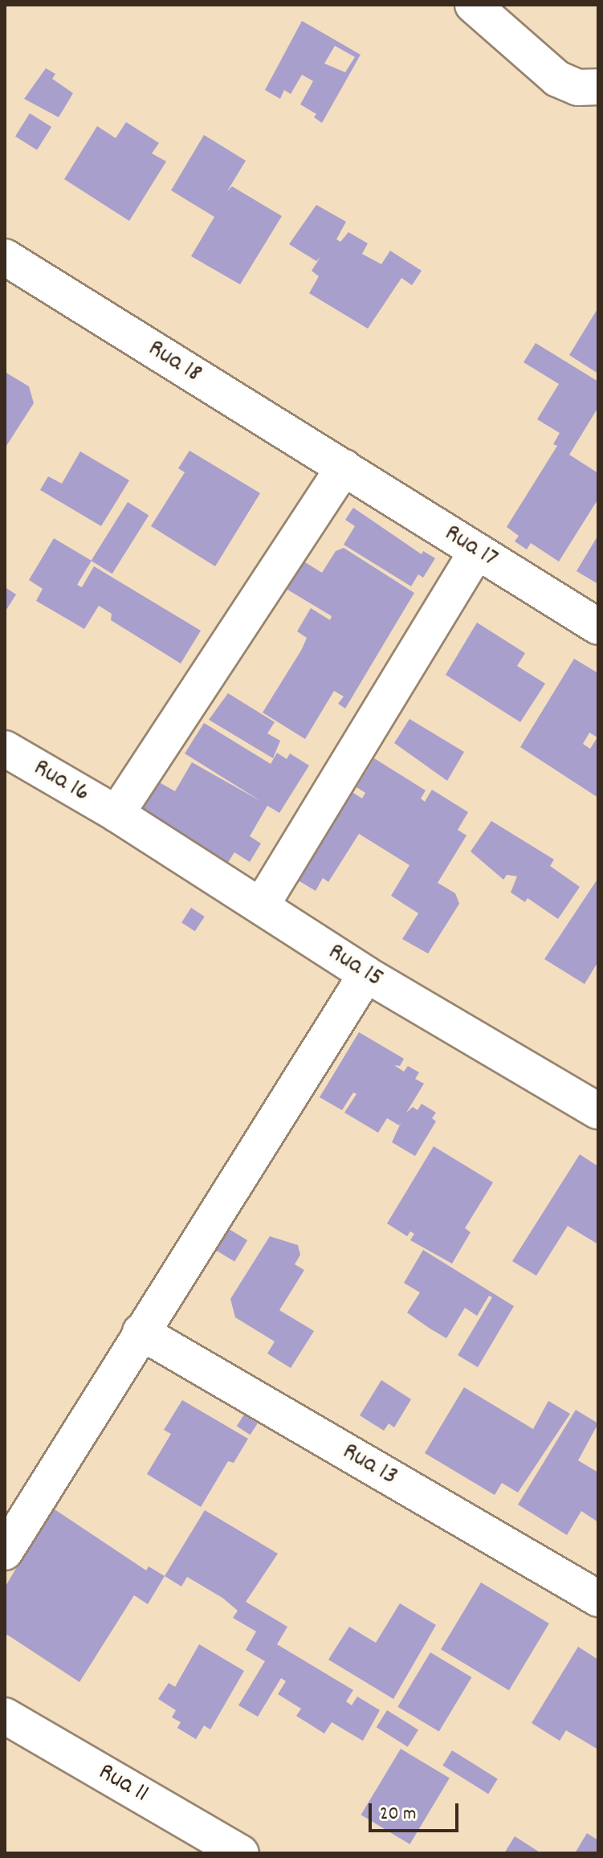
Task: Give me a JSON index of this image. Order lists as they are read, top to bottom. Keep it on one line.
{"streets":{"street":["Rua 18","Rua 17","Rua 16","Rua 15","Rua 13","Rua 11"]},"crossings":[["Rua 18","Rua 17"],["Rua 16","Rua 15"]],"scale_bar":"20 m"}
